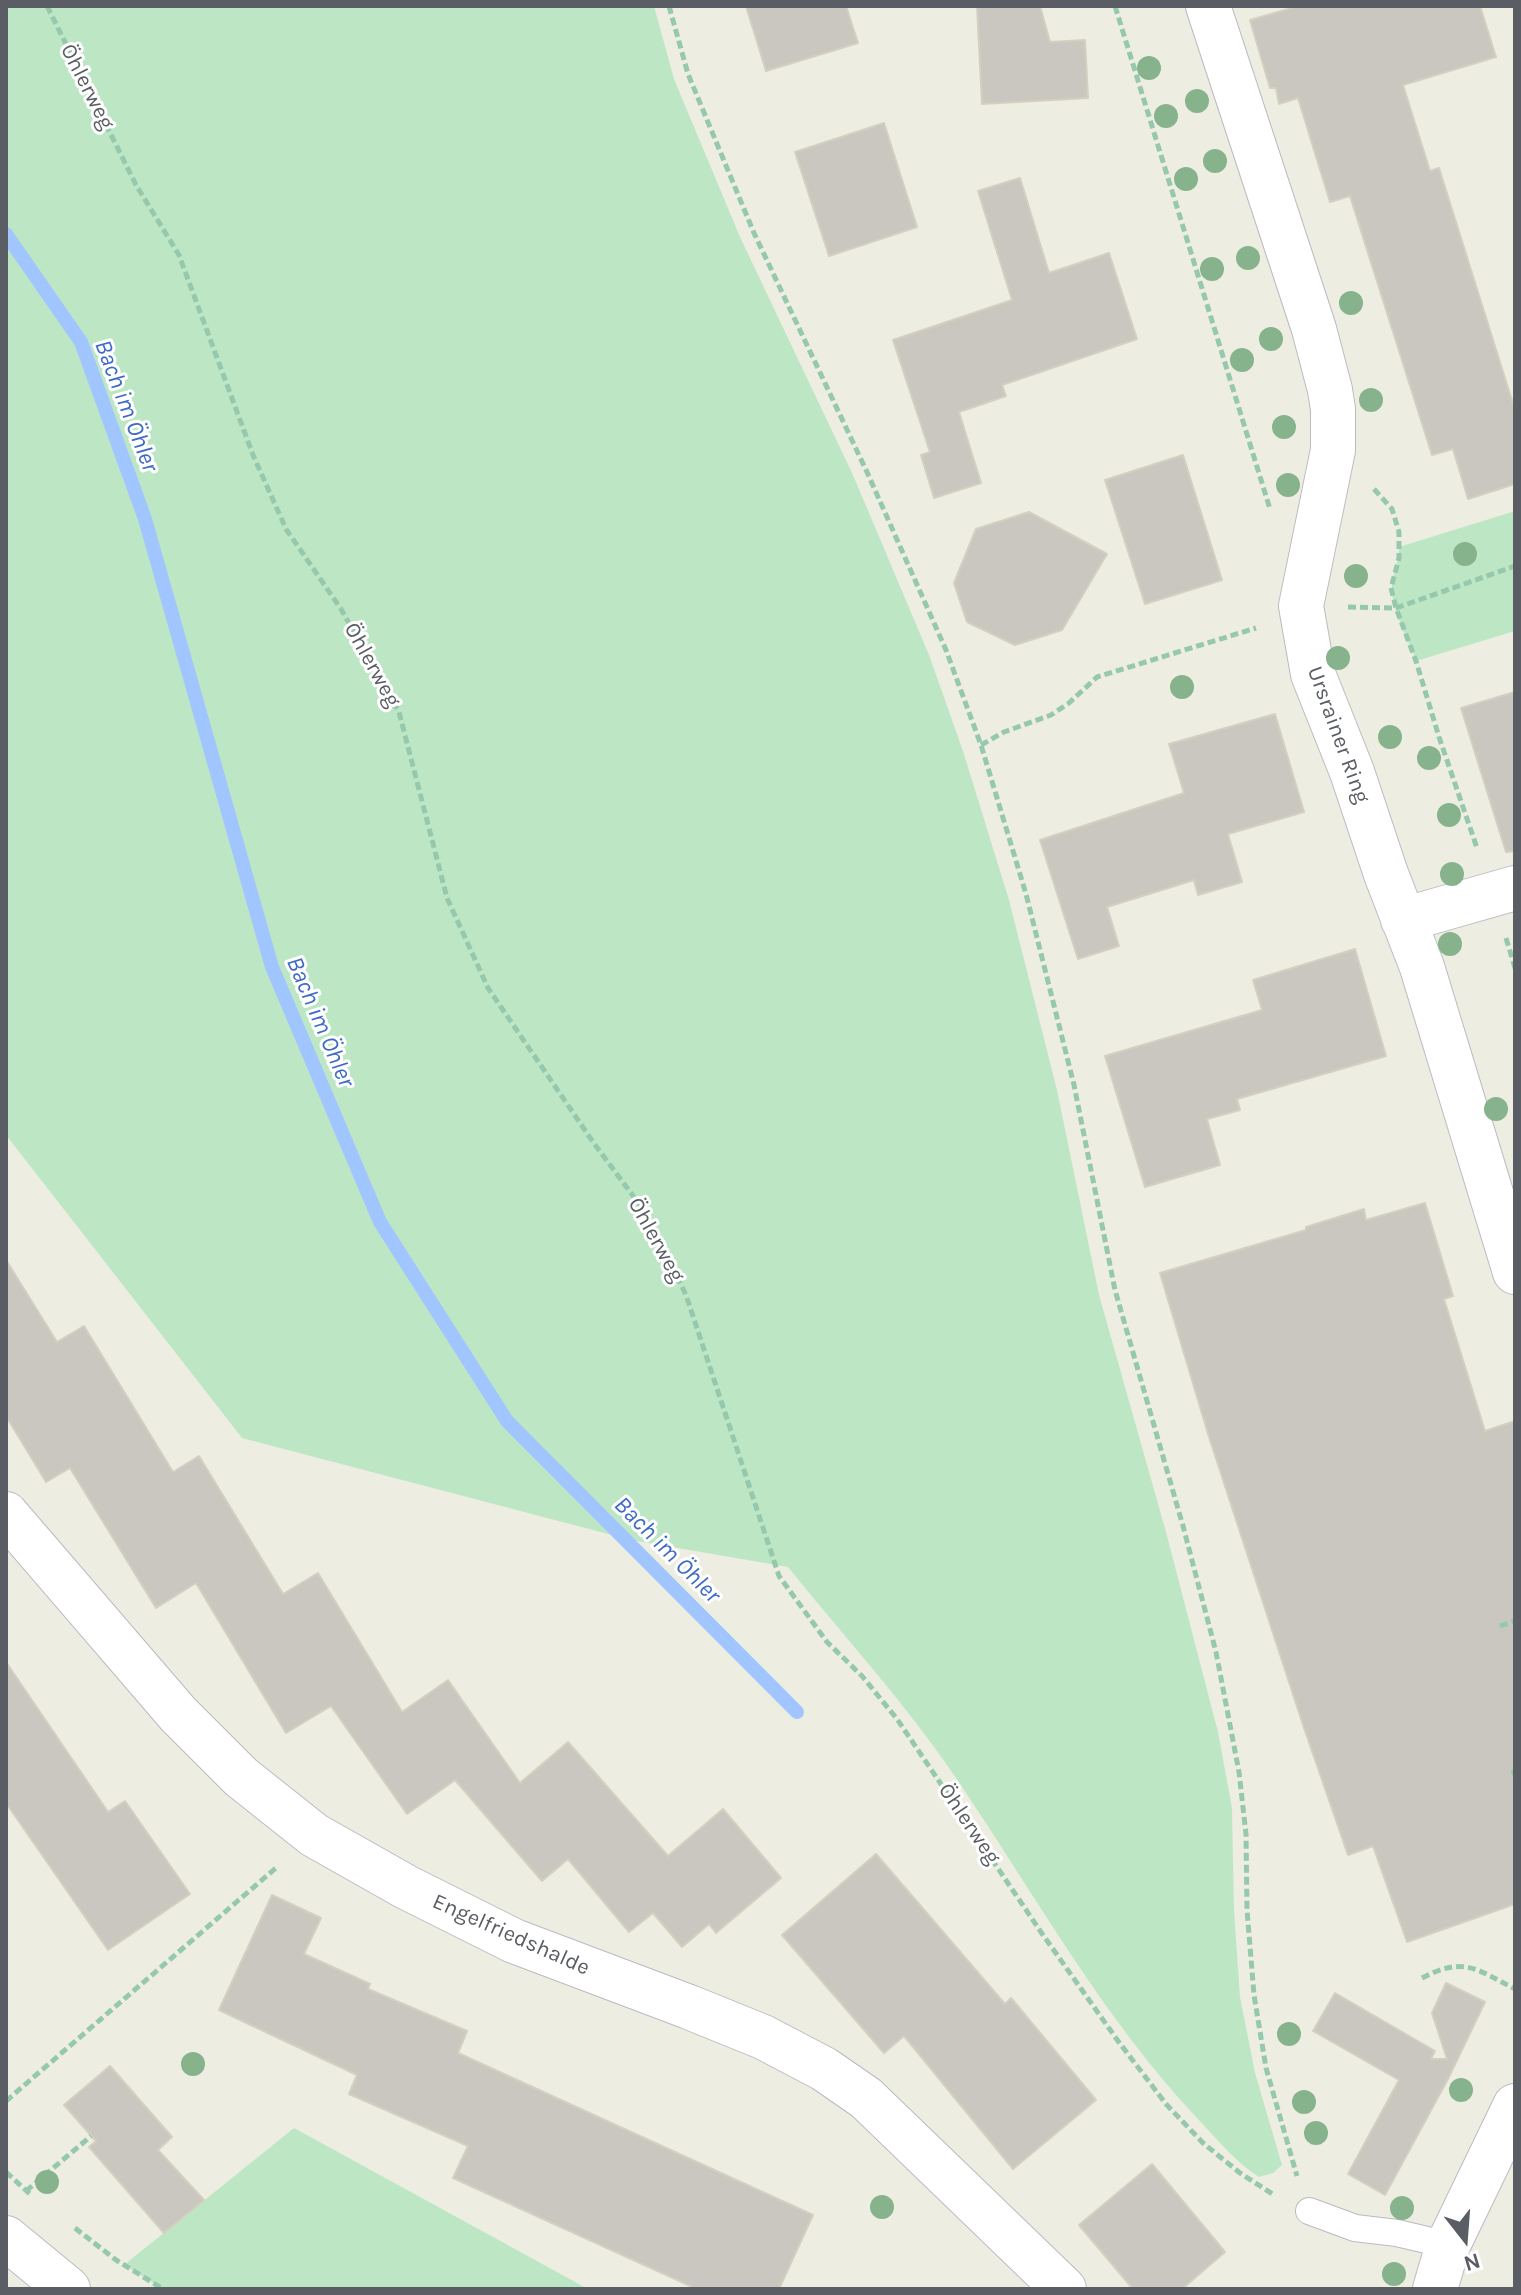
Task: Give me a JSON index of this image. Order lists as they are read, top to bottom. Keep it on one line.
{"streets":{"street":["Ursrainer Ring","Engelfriedshalde"],"path":["Öhlerweg"]},"water":["Bach im Öhler"],"north":"bottom"}
